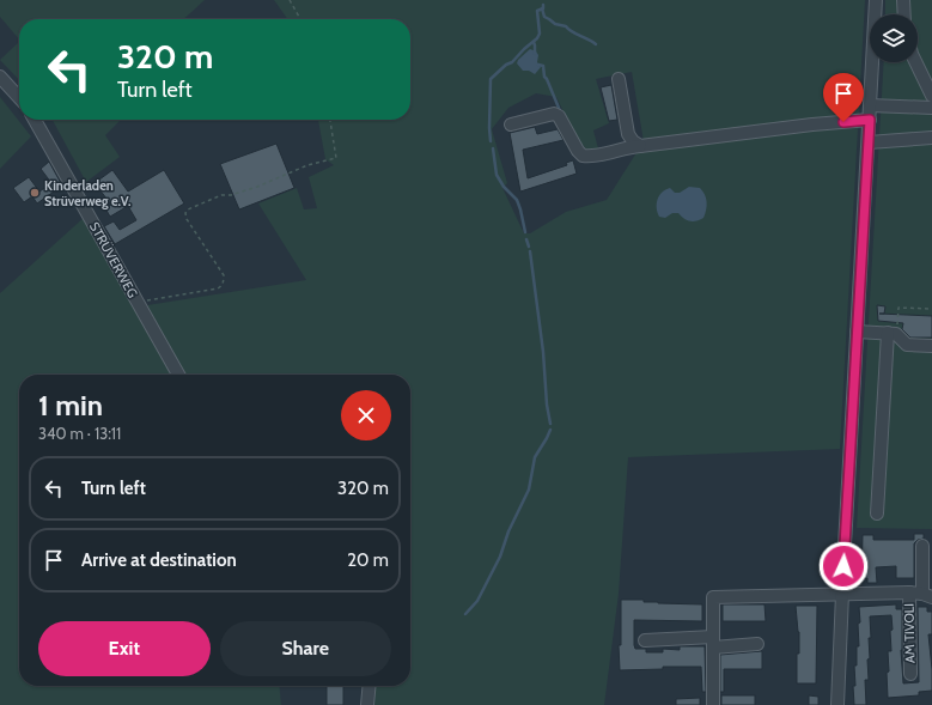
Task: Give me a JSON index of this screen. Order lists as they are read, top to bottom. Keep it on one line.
{"streets":{"street":["STRÜVERWEG","AM TIVOLI"]},"places":["Kinderladen Strüverweg e.V."],"page":{"turn":["320 m","Turn left"],"heading":["1 min","340 m · 13:11"],"list":[{"name":"Turn left","value":"320 m"},{"name":"Arrive at destination","value":"20 m"}],"buttons":["Exit","Share"]}}
